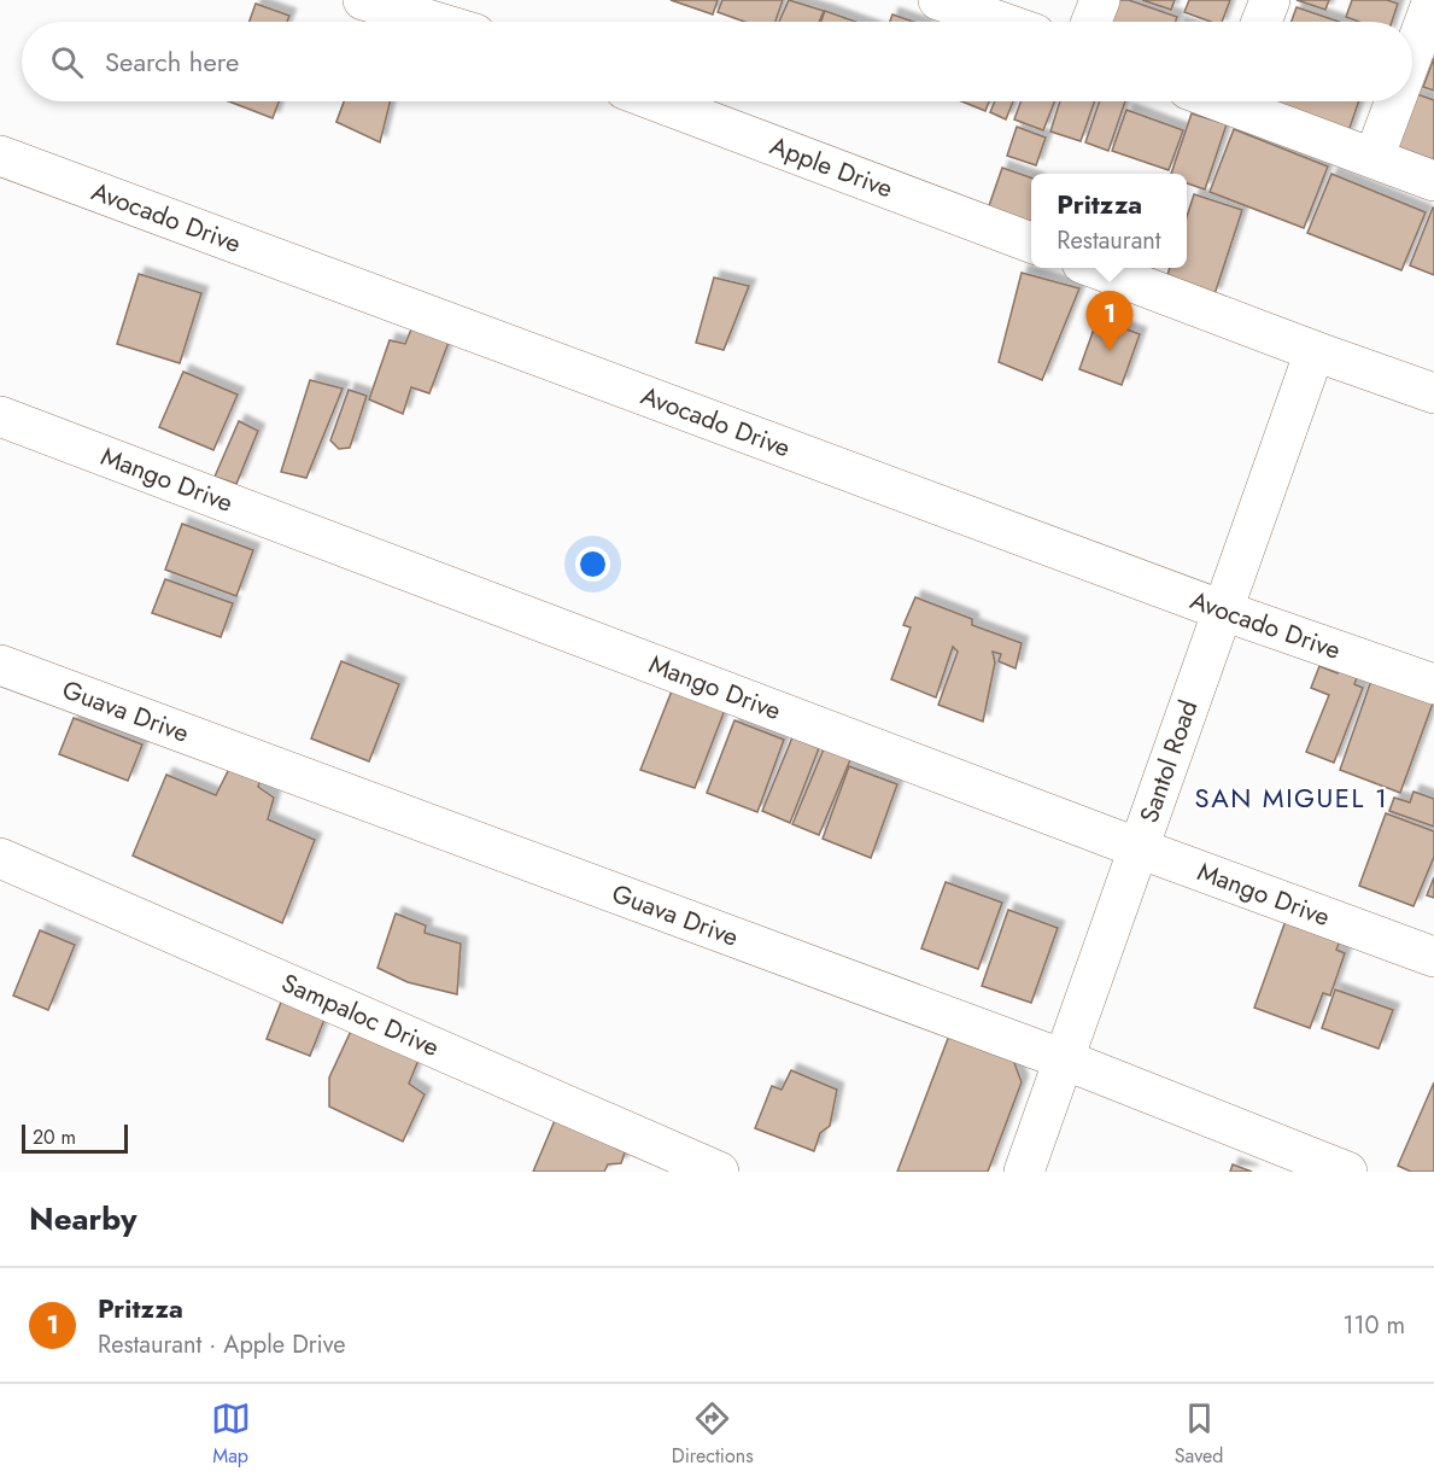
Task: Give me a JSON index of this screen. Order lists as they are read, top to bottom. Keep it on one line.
{"streets":{"street":["Apple Drive","Avocado Drive","Mango Drive","Guava Drive","Santol Road","Sampaloc Drive"]},"crossings":[["Avocado Drive","Santol Road"],["Mango Drive","Santol Road"],["Guava Drive","Santol Road"]],"districts":["SAN MIGUEL 1"],"scale_bar":"20 m","page":{"search":"Search here","popup":["Pritzza","Restaurant"],"pins":"1","scale":"20 m","heading":"Nearby","list":[{"mark":"1","name":"Pritzza","note":"Restaurant · Apple Drive","value":"110 m"}],"nav":["Map","Directions","Saved"]}}
